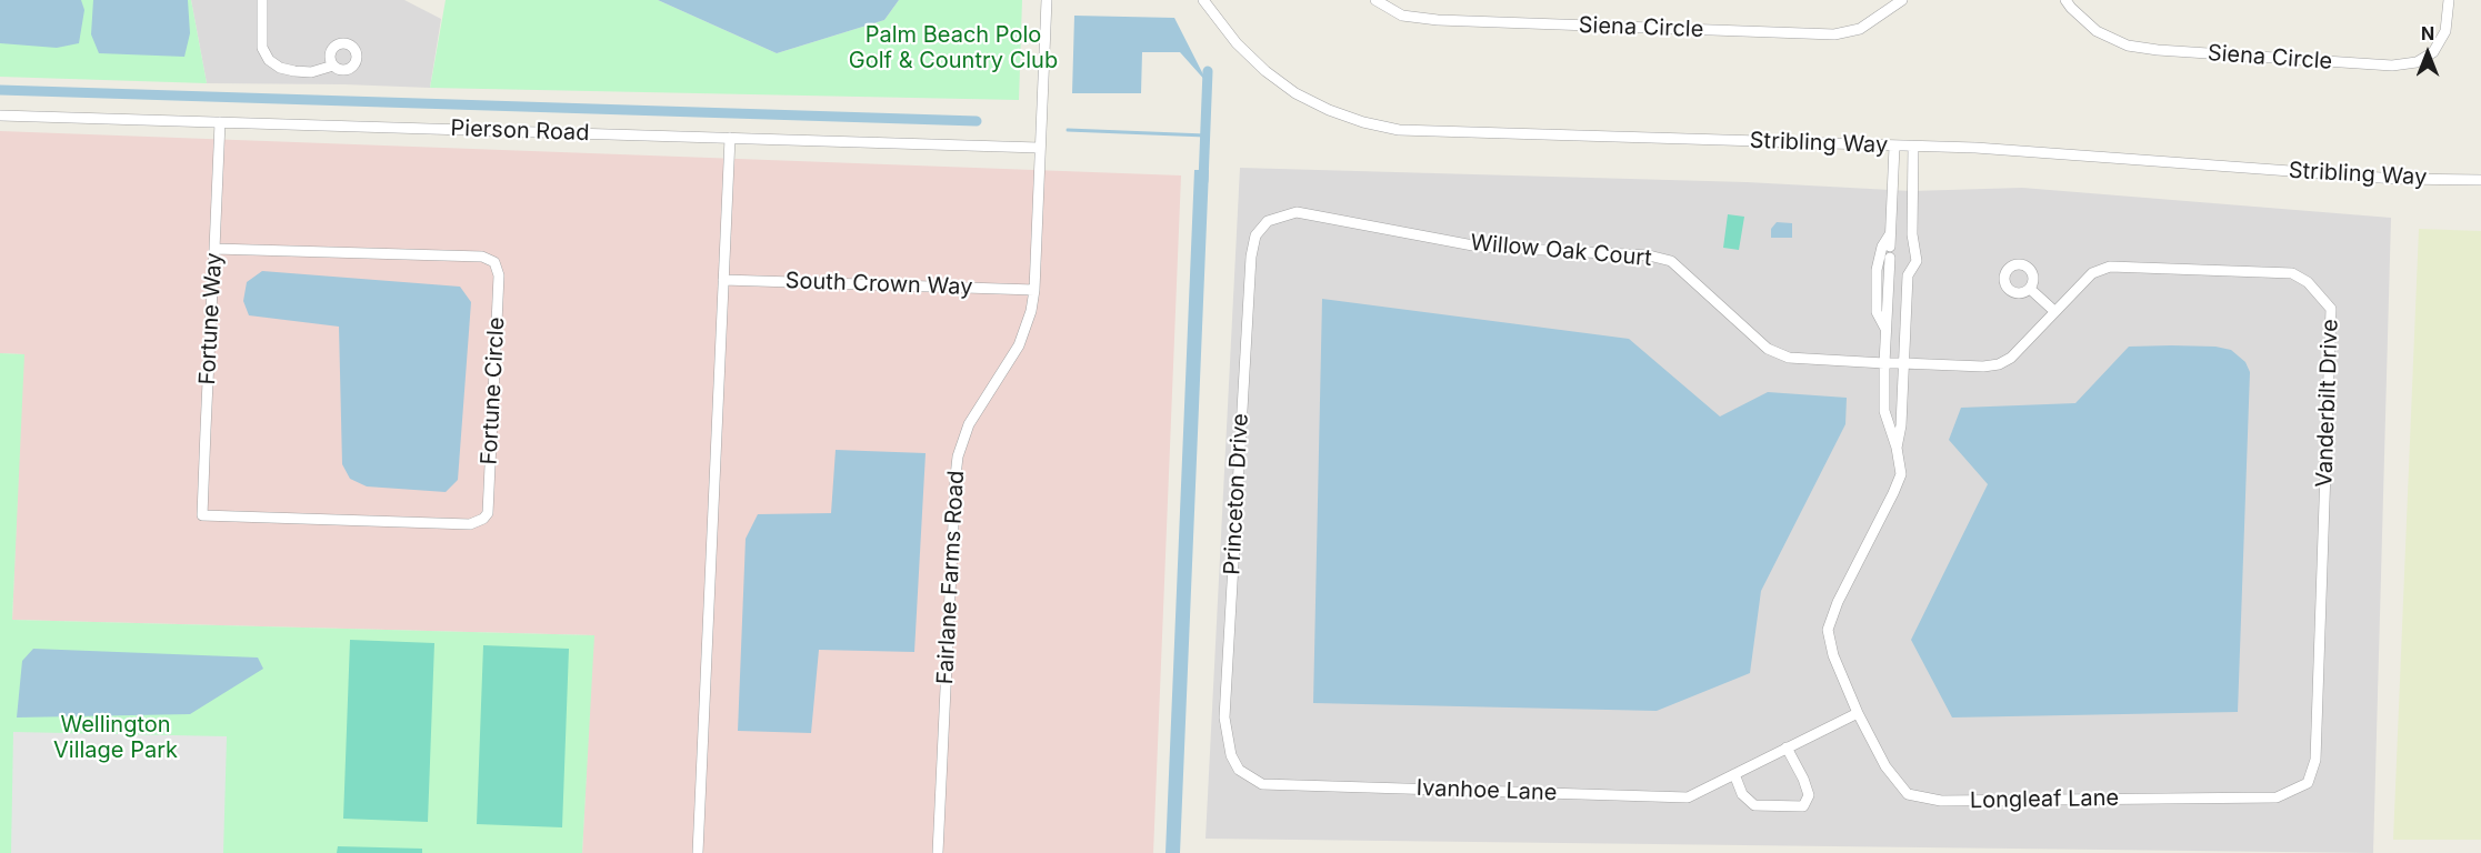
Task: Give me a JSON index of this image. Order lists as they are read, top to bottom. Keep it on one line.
{"streets":{"street":["Siena Circle","Pierson Road","Stribling Way","Willow Oak Court","South Crown Way","Fortune Way","Fortune Circle","Vanderbilt Drive","Princeton Drive","Fairlane Farms Road","Ivanhoe Lane","Longleaf Lane"]},"crossings":[["Pierson Road","Fortune Way"],["Pierson Road","Fairlane Farms Road"],["Willow Oak Court","Vanderbilt Drive"],["Willow Oak Court","Princeton Drive"],["South Crown Way","Fairlane Farms Road"],["Fortune Way","Fortune Circle"],["Vanderbilt Drive","Longleaf Lane"],["Princeton Drive","Ivanhoe Lane"],["Ivanhoe Lane","Longleaf Lane"]],"parks":["Palm Beach Polo Golf & Country Club","Wellington Village Park"],"north":"top"}
